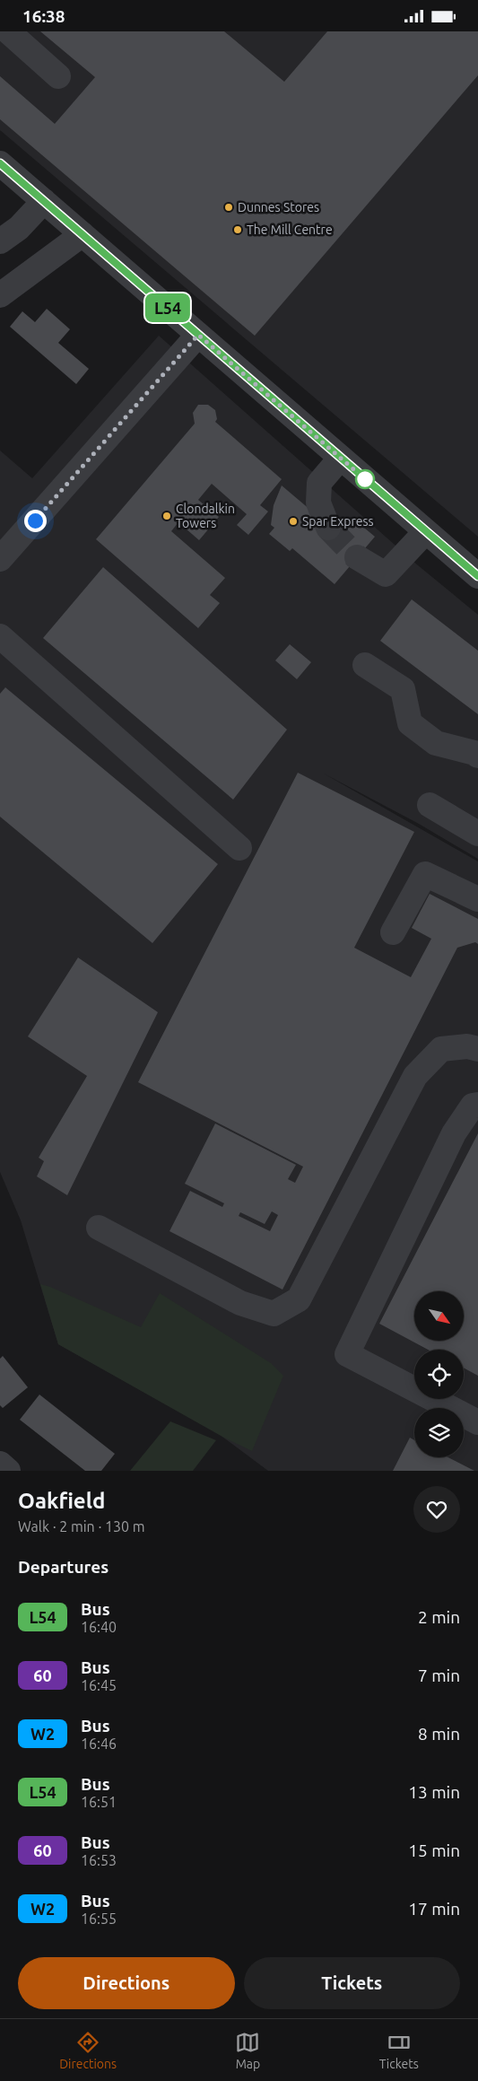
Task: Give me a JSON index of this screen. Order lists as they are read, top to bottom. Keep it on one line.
{"places":["Dunnes Stores","The Mill Centre","Clondalkin Towers","Spar Express"],"lines":["bus line L54"],"north":"bottom right","page":{"status":"16:38","on_map":"L54","heading":[["Oakfield","Walk · 2 min · 130 m"],"Departures"],"list":[{"mark":"L54","name":"Bus","note":"16:40","value":"2 min"},{"mark":"60","name":"Bus","note":"16:45","value":"7 min"},{"mark":"W2","name":"Bus","note":"16:46","value":"8 min"},{"mark":"L54","name":"Bus","note":"16:51","value":"13 min"},{"mark":"60","name":"Bus","note":"16:53","value":"15 min"},{"mark":"W2","name":"Bus","note":"16:55","value":"17 min"}],"buttons":["Directions","Tickets"],"tabs":["Directions","Map","Tickets"]}}
